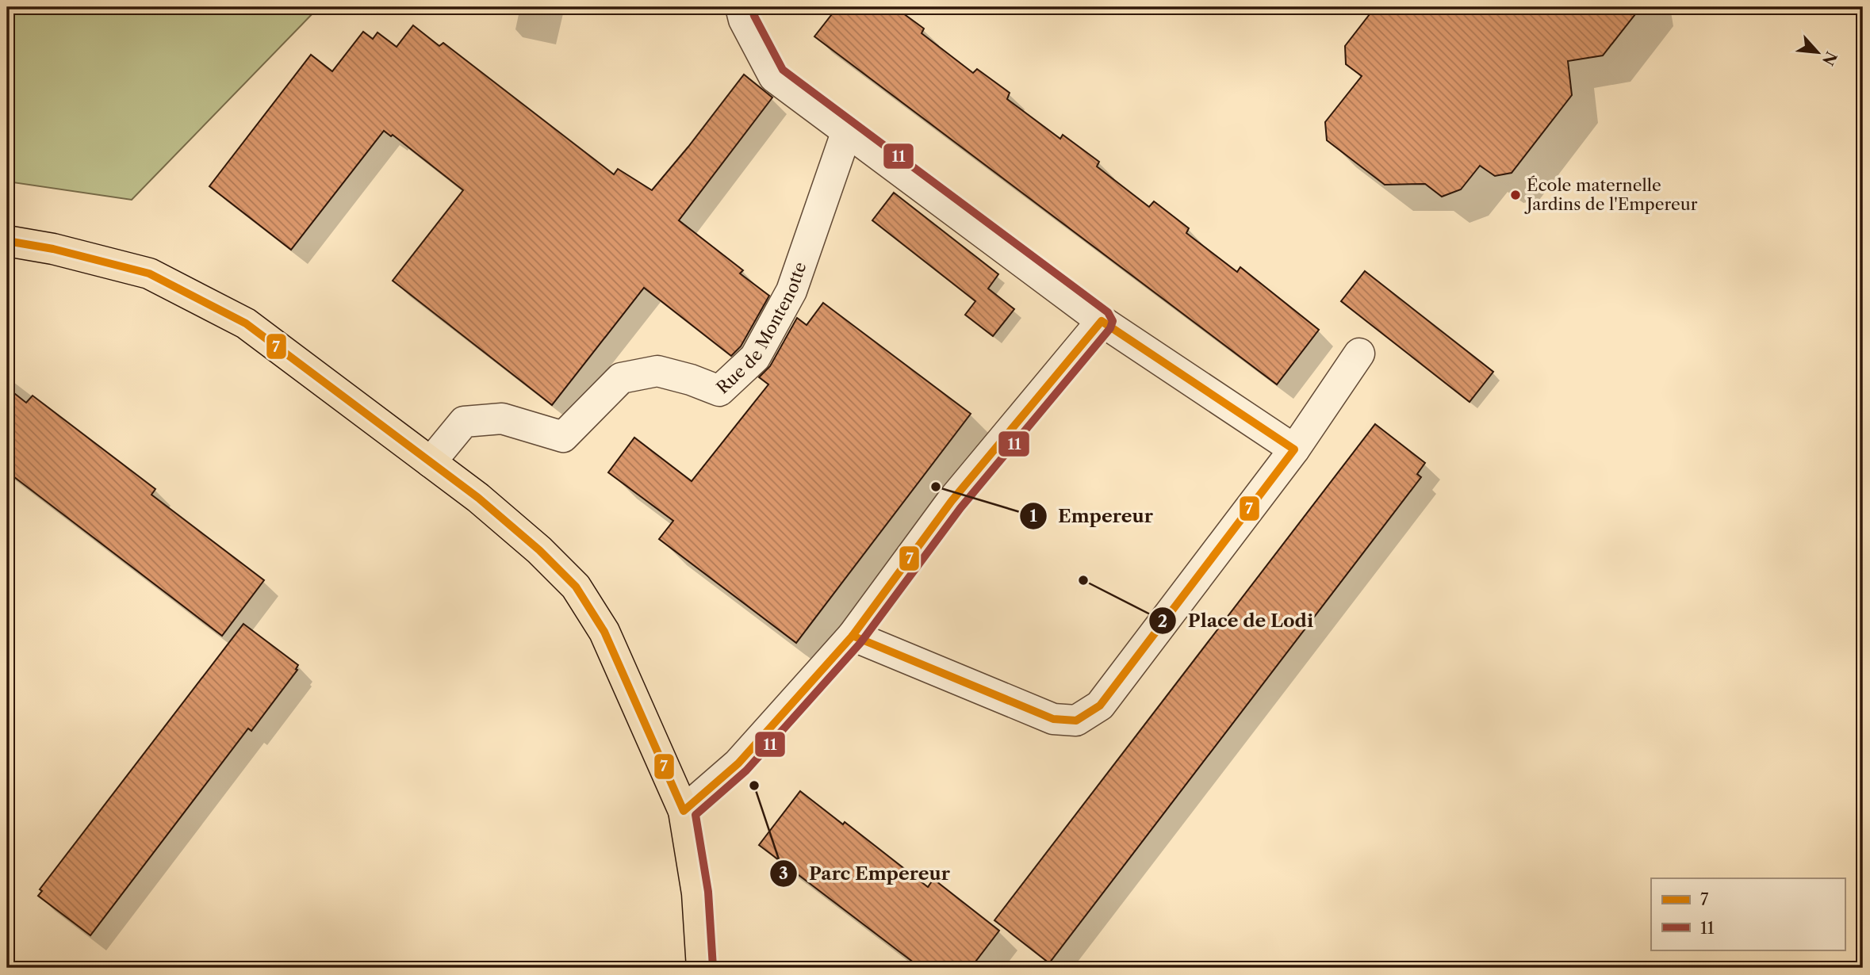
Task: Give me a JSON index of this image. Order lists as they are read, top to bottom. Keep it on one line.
{"streets":{"street":["Rue de Montenotte"]},"places":["École maternelle Jardins de l'Empereur","Empereur","Place de Lodi","Parc Empereur"],"lines":["transit line 11","transit line 7"],"legend":["7","11"],"north":"bottom right"}
